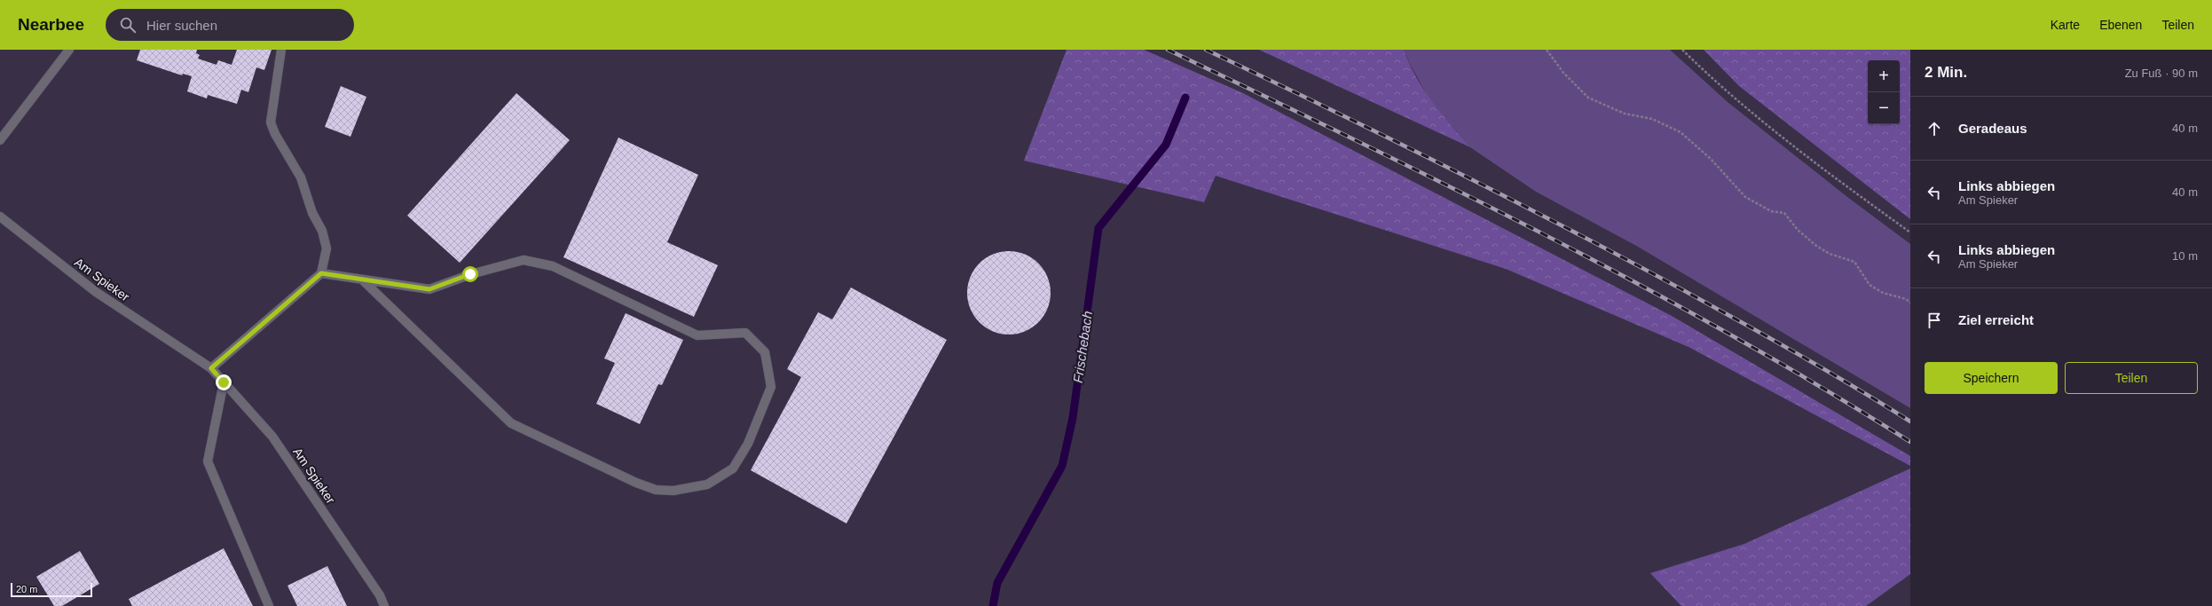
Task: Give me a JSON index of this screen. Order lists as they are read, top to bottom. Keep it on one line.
{"streets":{"street":["Am Spieker"]},"water":["Frischebach"],"scale_bar":"20 m","page":{"header":"Nearbee","search":"Hier suchen","nav":["Karte","Ebenen","Teilen"],"heading":["2 Min.","Zu Fuß · 90 m"],"map_buttons":["+","−"],"list":[["Geradeaus","40 m"],["Links abbiegen","Am Spieker","40 m"],["Links abbiegen","Am Spieker","10 m"],"Ziel erreicht"],"buttons":["Speichern","Teilen"],"scale":"20 m"}}
